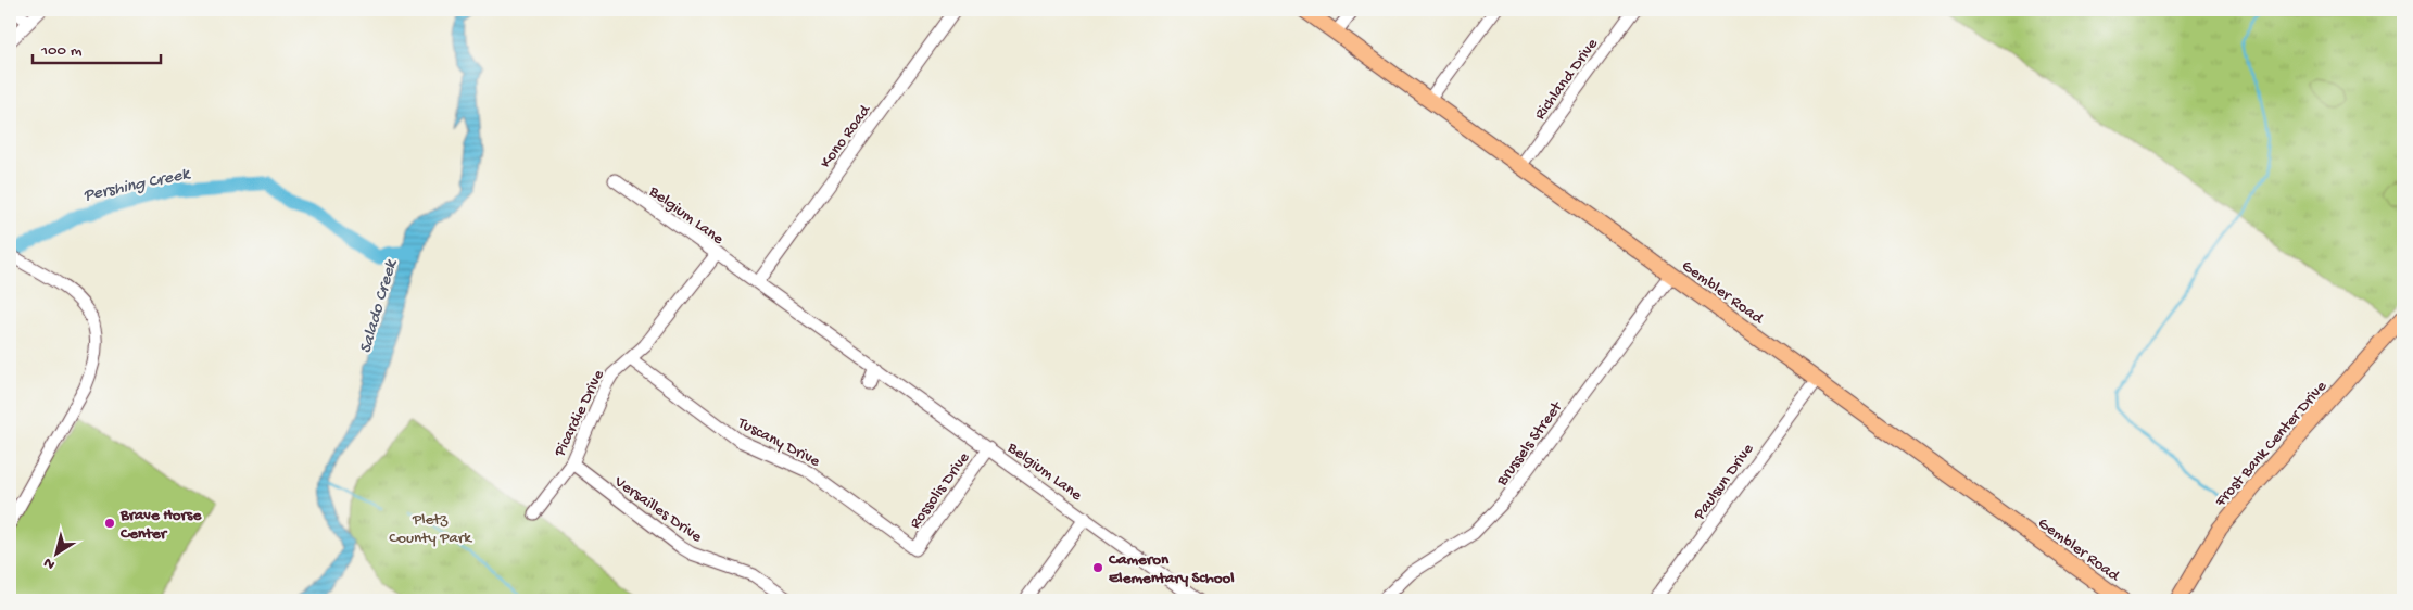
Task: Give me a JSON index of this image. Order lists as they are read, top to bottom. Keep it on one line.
{"streets":{"main road":["Gembler Road","Frost Bank Center Drive"],"street":["Richland Drive","Kono Road","Belgium Lane","Picardie Drive","Tuscany Drive","Brussels Street","Paulsun Drive","Rossolis Drive","Versailles Drive"]},"crossings":[["Richland Drive","Gembler Road"],["Kono Road","Belgium Lane"],["Belgium Lane","Picardie Drive"],["Belgium Lane","Rossolis Drive"],["Gembler Road","Brussels Street"],["Gembler Road","Paulsun Drive"],["Picardie Drive","Tuscany Drive"],["Picardie Drive","Versailles Drive"],["Tuscany Drive","Rossolis Drive"]],"water":["Pershing Creek","Salado Creek"],"parks":["Pletz County Park"],"places":["Brave Horse Center","Cameron Elementary School"],"scale_bar":"100 m","north":"bottom left"}
